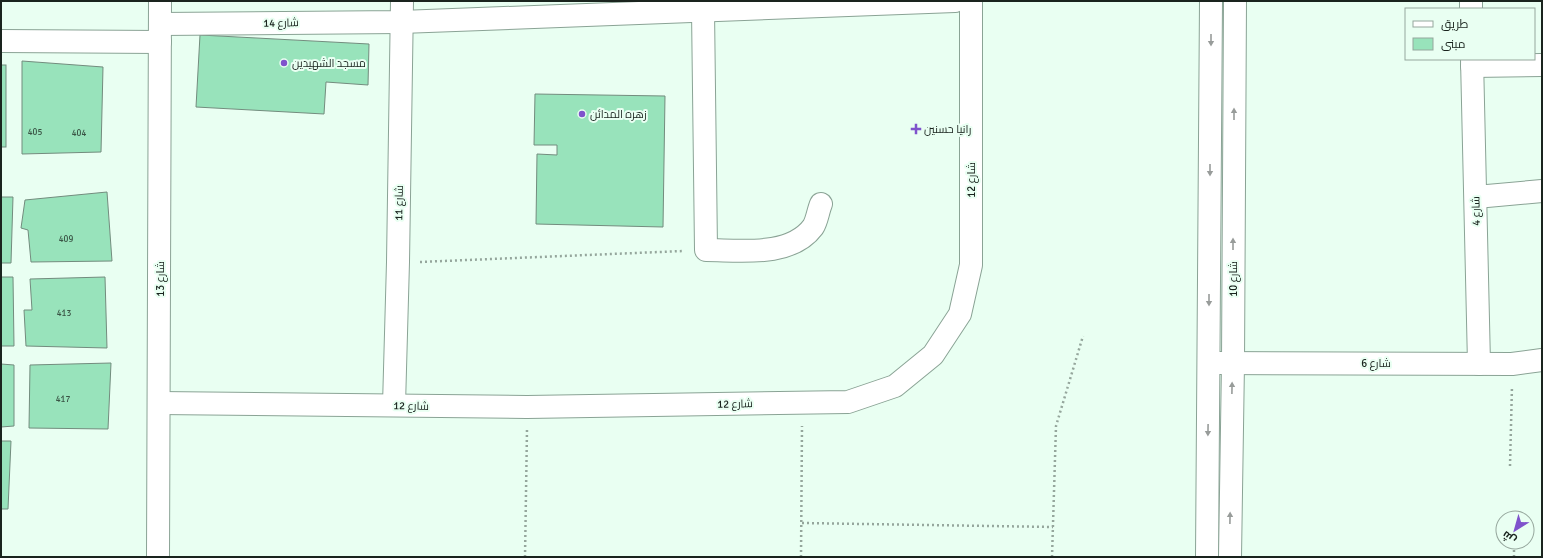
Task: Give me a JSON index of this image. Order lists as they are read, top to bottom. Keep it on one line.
{"streets":{"street":["شارع 14","شارع 12","شارع 11","شارع 4","شارع 13","شارع 10","شارع 6"]},"crossings":[["شارع 14","شارع 11"],["شارع 14","شارع 13"],["شارع 12","شارع 11"],["شارع 12","شارع 13"],["شارع 4","شارع 6"],["شارع 10","شارع 6"]],"places":{"other":["مسجد الشهيدين","زهره المدائن"],"health":["رانيا حسنين"]},"house_numbers":["405","404","409","413","417"],"legend":["طريق","مبنى"],"north":"bottom left"}
